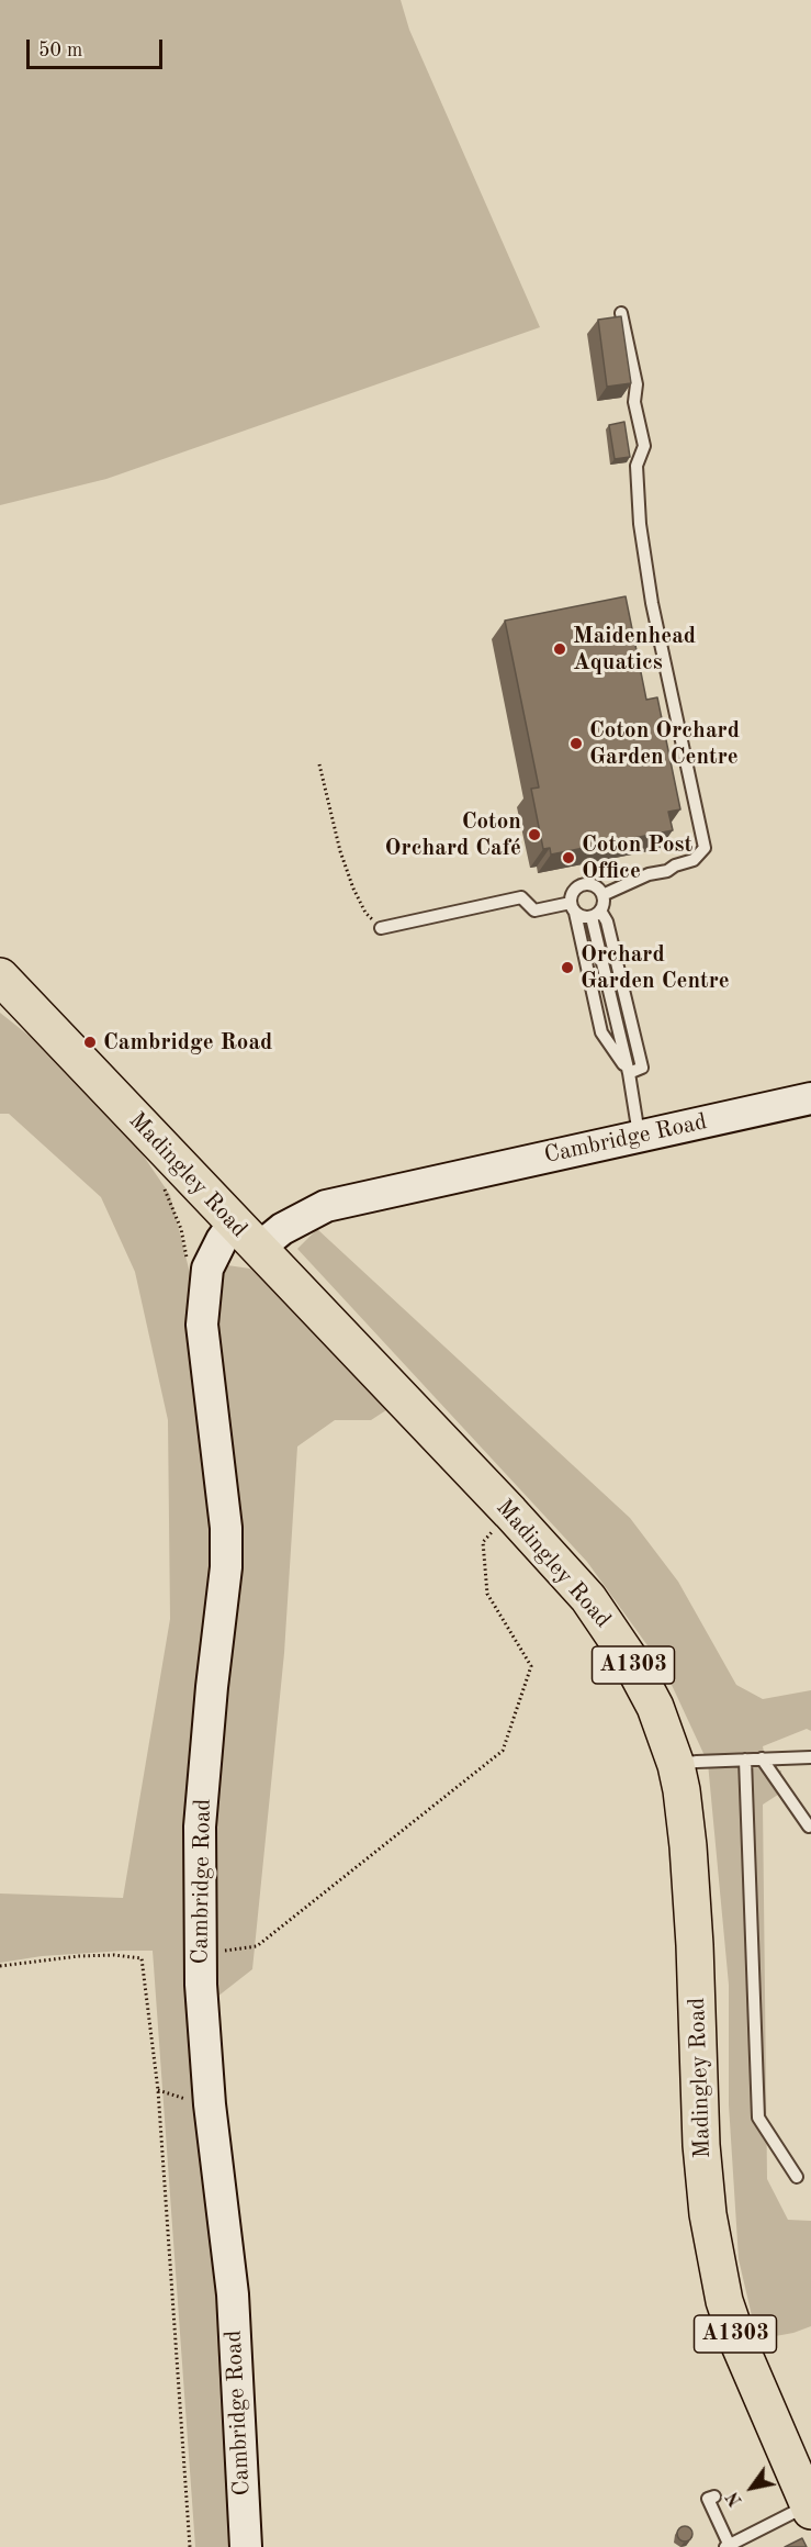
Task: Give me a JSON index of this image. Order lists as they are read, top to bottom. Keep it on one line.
{"streets":{"highway":["Madingley Road","A1303"],"street":["Cambridge Road"]},"crossings":[["Cambridge Road","Madingley Road"]],"places":["Maidenhead Aquatics","Coton Orchard Garden Centre","Coton Orchard Café","Coton Post Office","Orchard Garden Centre","Cambridge Road"],"scale_bar":"50 m","north":"bottom left"}
